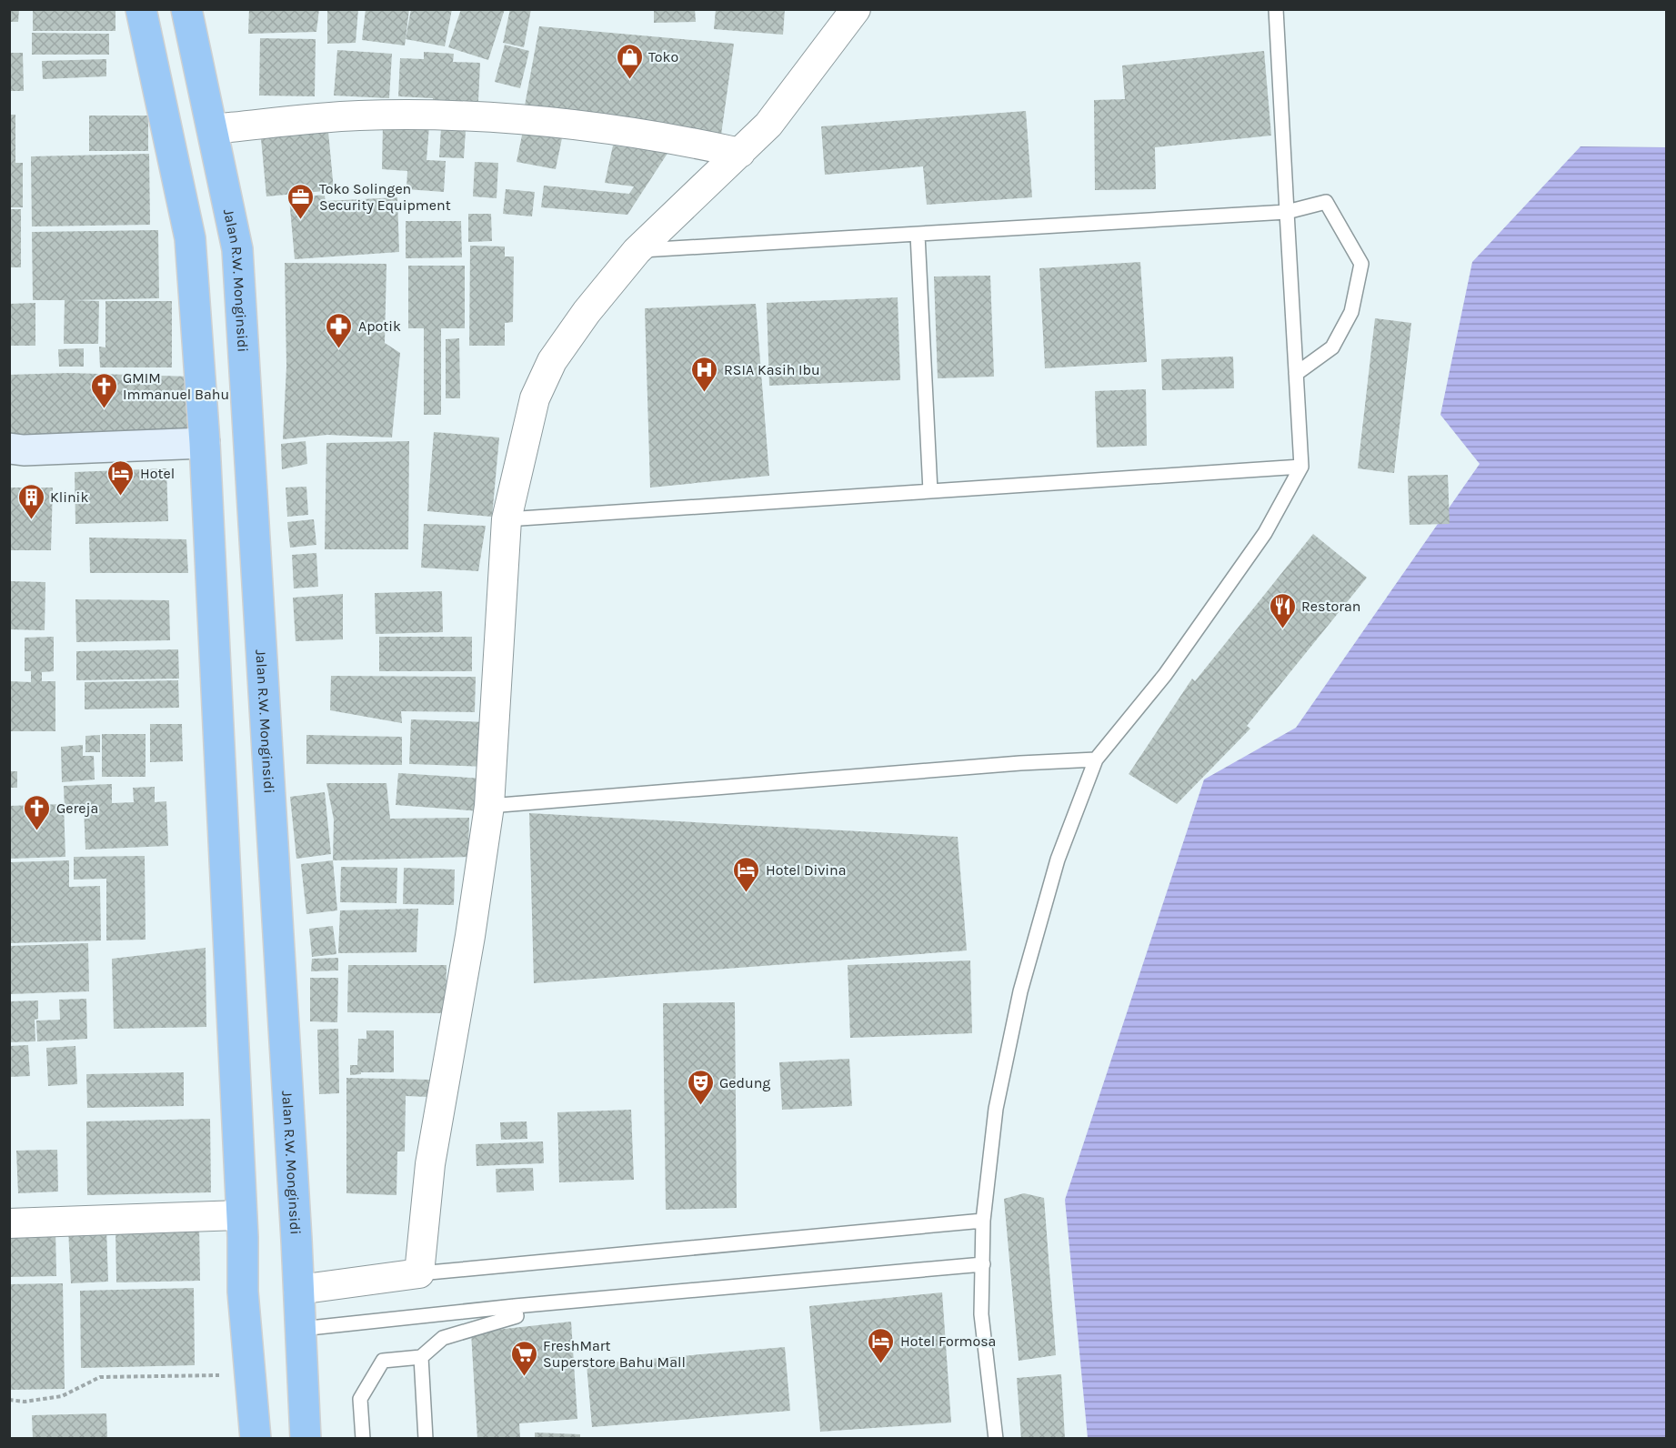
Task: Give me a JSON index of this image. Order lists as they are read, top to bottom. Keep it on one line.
{"streets":{"highway":["Jalan R.W. Monginsidi"]},"places":{"shop":["Toko"],"office":["Toko Solingen Security Equipment"],"pharmacy":["Apotik"],"hospital":["RSIA Kasih Ibu"],"church":["GMIM Immanuel Bahu","Gereja"],"hotel":["Hotel","Hotel Divina","Hotel Formosa"],"building":["Klinik"],"restaurant":["Restoran"],"theatre":["Gedung"],"supermarket":["FreshMart Superstore Bahu Mall"]}}
